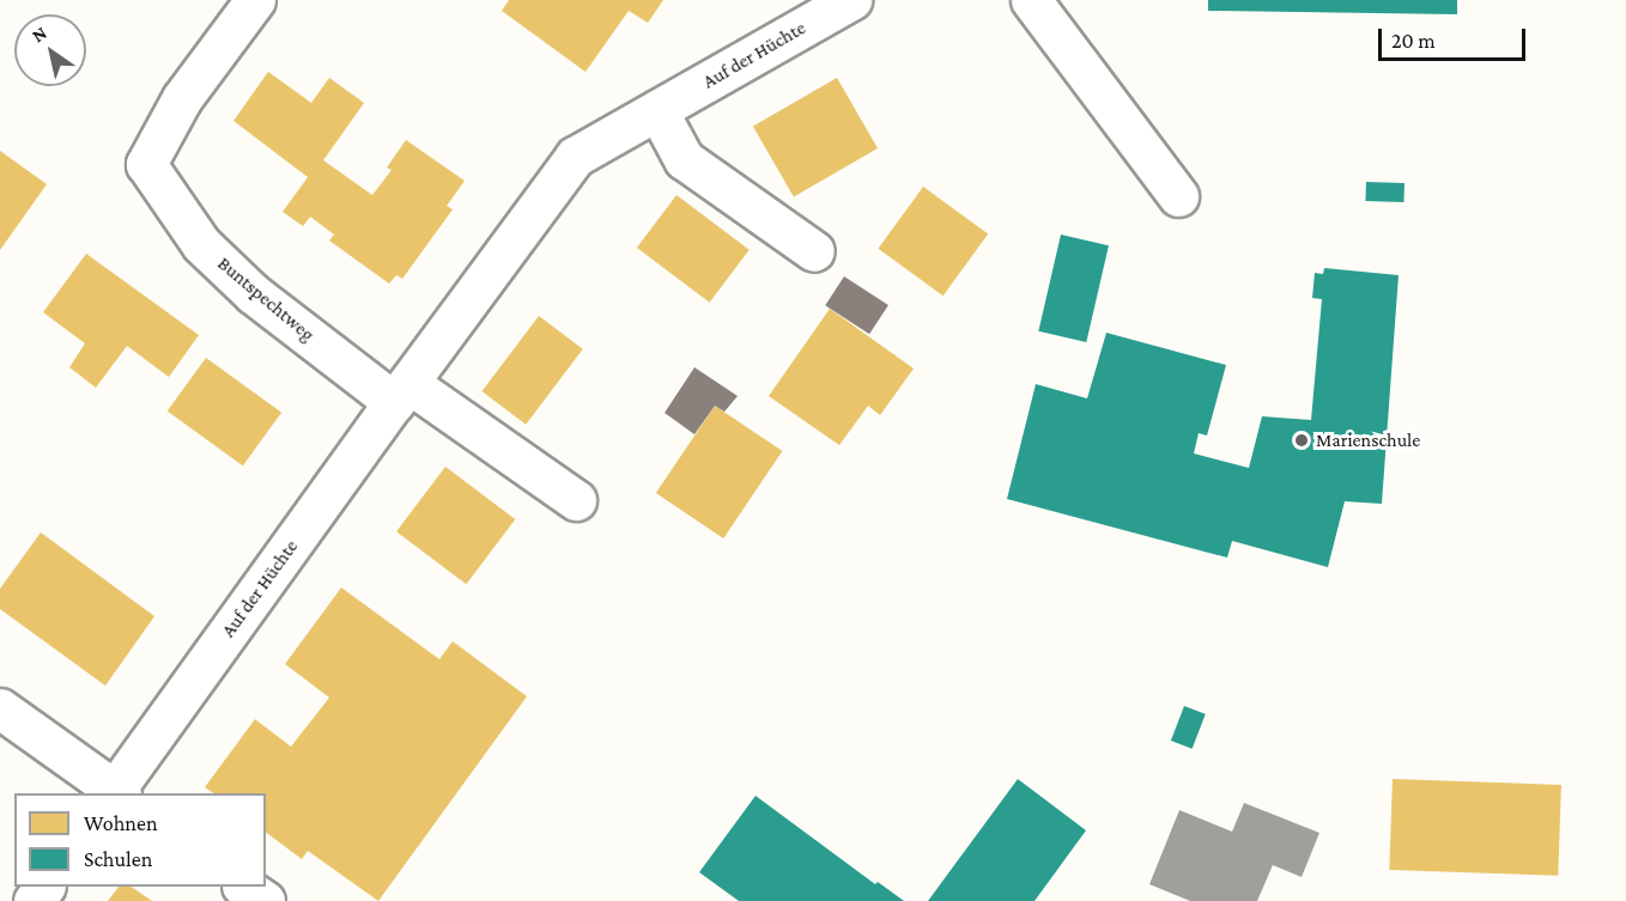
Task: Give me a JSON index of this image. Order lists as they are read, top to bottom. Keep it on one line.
{"streets":{"street":["Auf der Hüchte","Buntspechtweg"]},"crossings":[["Auf der Hüchte","Buntspechtweg"]],"places":["Marienschule"],"legend":["Wohnen","Schulen"],"scale_bar":"20 m","north":"top left"}
